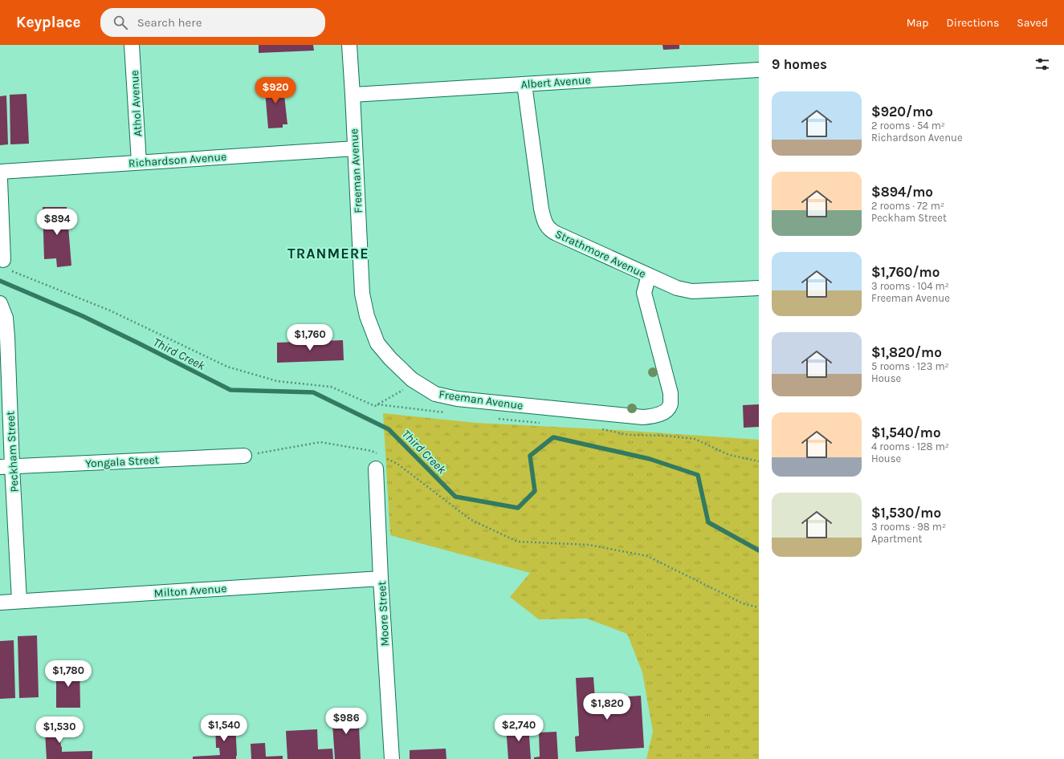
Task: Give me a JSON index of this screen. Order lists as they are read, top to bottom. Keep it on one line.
{"streets":{"street":["Albert Avenue","Athol Avenue","Richardson Avenue","Freeman Avenue","Strathmore Avenue","Peckham Street","Yongala Street","Milton Avenue","Moore Street"]},"crossings":[["Albert Avenue","Freeman Avenue"],["Albert Avenue","Strathmore Avenue"],["Athol Avenue","Richardson Avenue"],["Richardson Avenue","Freeman Avenue"],["Freeman Avenue","Strathmore Avenue"],["Peckham Street","Yongala Street"],["Peckham Street","Milton Avenue"],["Milton Avenue","Moore Street"]],"districts":["TRANMERE"],"water":["Third Creek"],"page":{"header":"Keyplace","search":"Search here","nav":["Map","Directions","Saved"],"heading":"9 homes","price":["$920","$894","$1,760","$1,780","$1,820","$986","$1,540","$2,740","$1,530"],"list":[{"name":"$920/mo","note":"2 rooms · 54 m² · Richardson Avenue"},{"name":"$894/mo","note":"2 rooms · 72 m² · Peckham Street"},{"name":"$1,760/mo","note":"3 rooms · 104 m² · Freeman Avenue"},{"name":"$1,820/mo","note":"5 rooms · 123 m² · House"},{"name":"$1,540/mo","note":"4 rooms · 128 m² · House"},{"name":"$1,530/mo","note":"3 rooms · 98 m² · Apartment"}]}}
